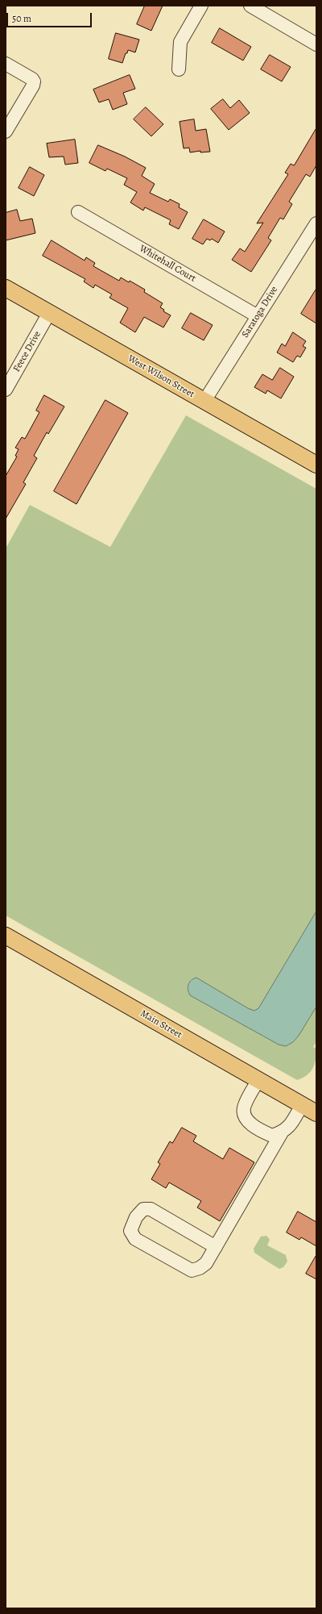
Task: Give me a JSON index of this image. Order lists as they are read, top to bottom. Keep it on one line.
{"streets":{"main road":["West Wilson Street","Main Street"],"street":["Whitehall Court","Saratoga Drive","Feece Drive"]},"crossings":[["Whitehall Court","Saratoga Drive"],["Saratoga Drive","West Wilson Street"],["Feece Drive","West Wilson Street"]],"scale_bar":"50 m"}
